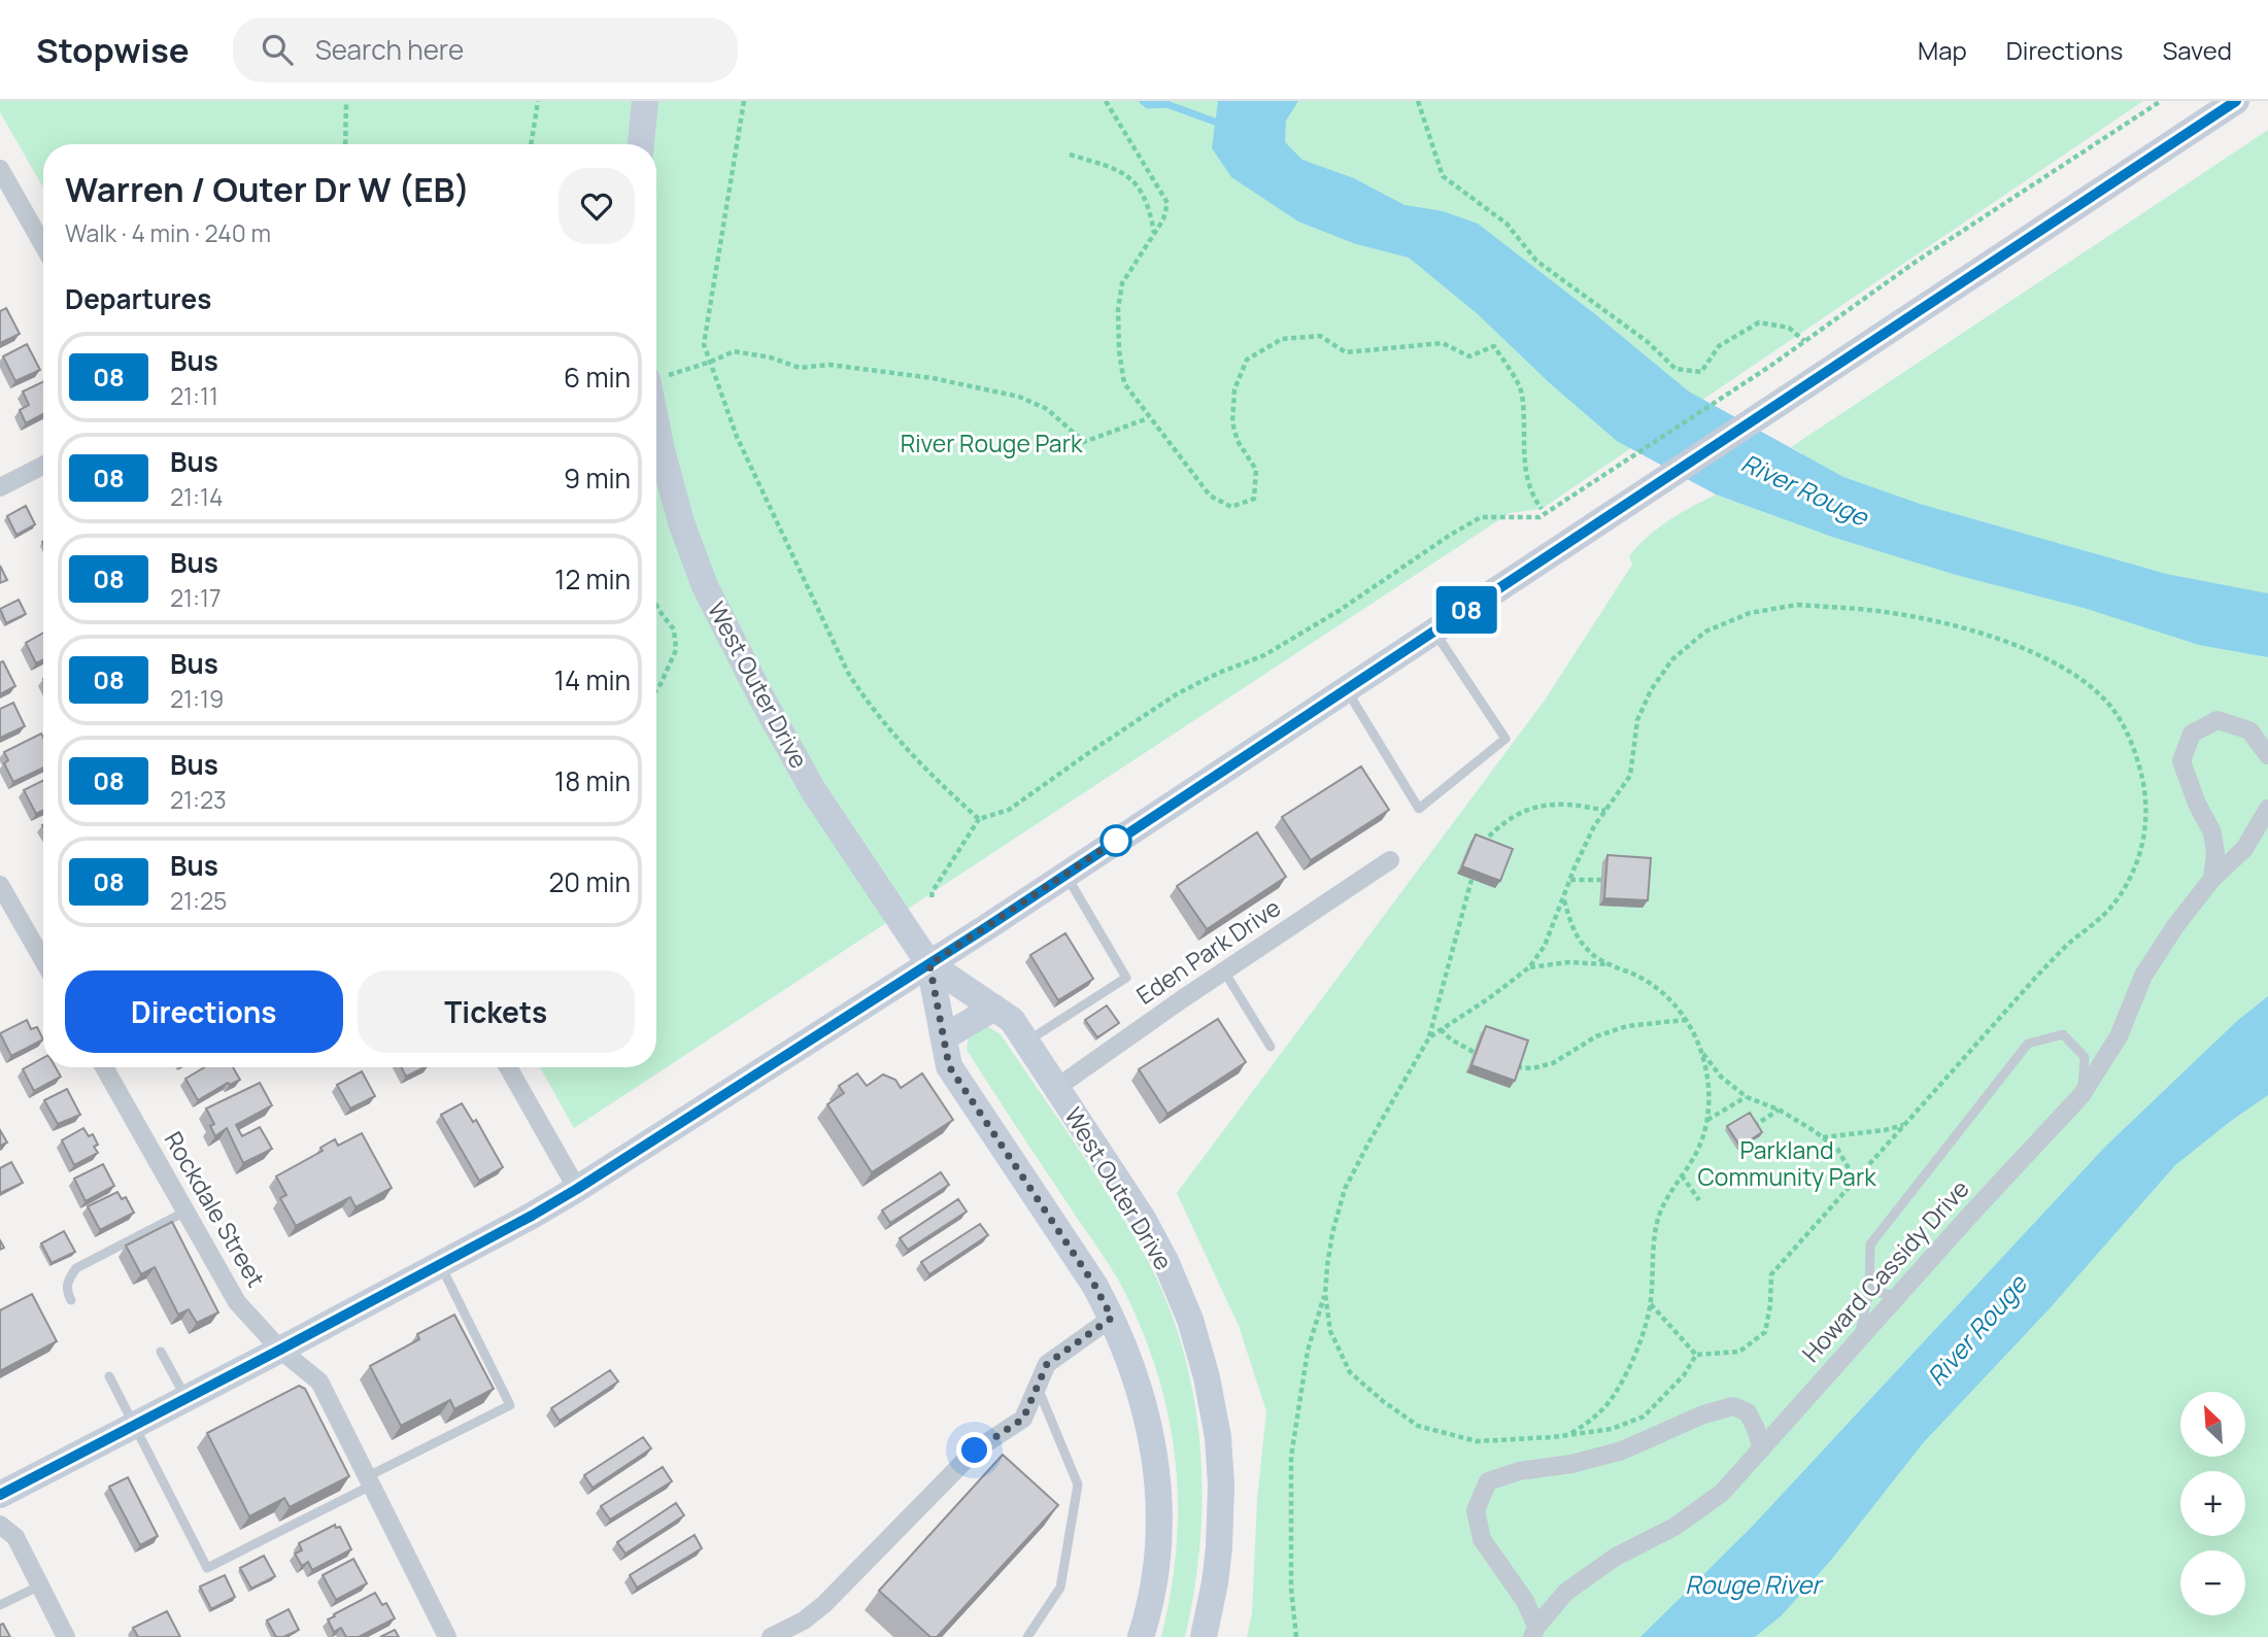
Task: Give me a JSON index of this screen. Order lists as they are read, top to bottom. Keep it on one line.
{"streets":{"main road":["West Outer Drive"],"street":["Eden Park Drive","Rockdale Street","Howard Cassidy Drive"]},"crossings":[["West Outer Drive","Eden Park Drive"]],"water":["River Rouge","Rouge River"],"parks":["River Rouge Park","Parkland Community Park"],"lines":["bus line 08"],"north":"top left","page":{"header":"Stopwise","search":"Search here","nav":["Map","Directions","Saved"],"on_map":"08","heading":[["Warren / Outer Dr W (EB)","Walk · 4 min · 240 m"],"Departures"],"list":[{"mark":"08","name":"Bus","note":"21:11","value":"6 min"},{"mark":"08","name":"Bus","note":"21:14","value":"9 min"},{"mark":"08","name":"Bus","note":"21:17","value":"12 min"},{"mark":"08","name":"Bus","note":"21:19","value":"14 min"},{"mark":"08","name":"Bus","note":"21:23","value":"18 min"},{"mark":"08","name":"Bus","note":"21:25","value":"20 min"}],"buttons":["Directions","Tickets"],"map_buttons":["+","−"]}}
